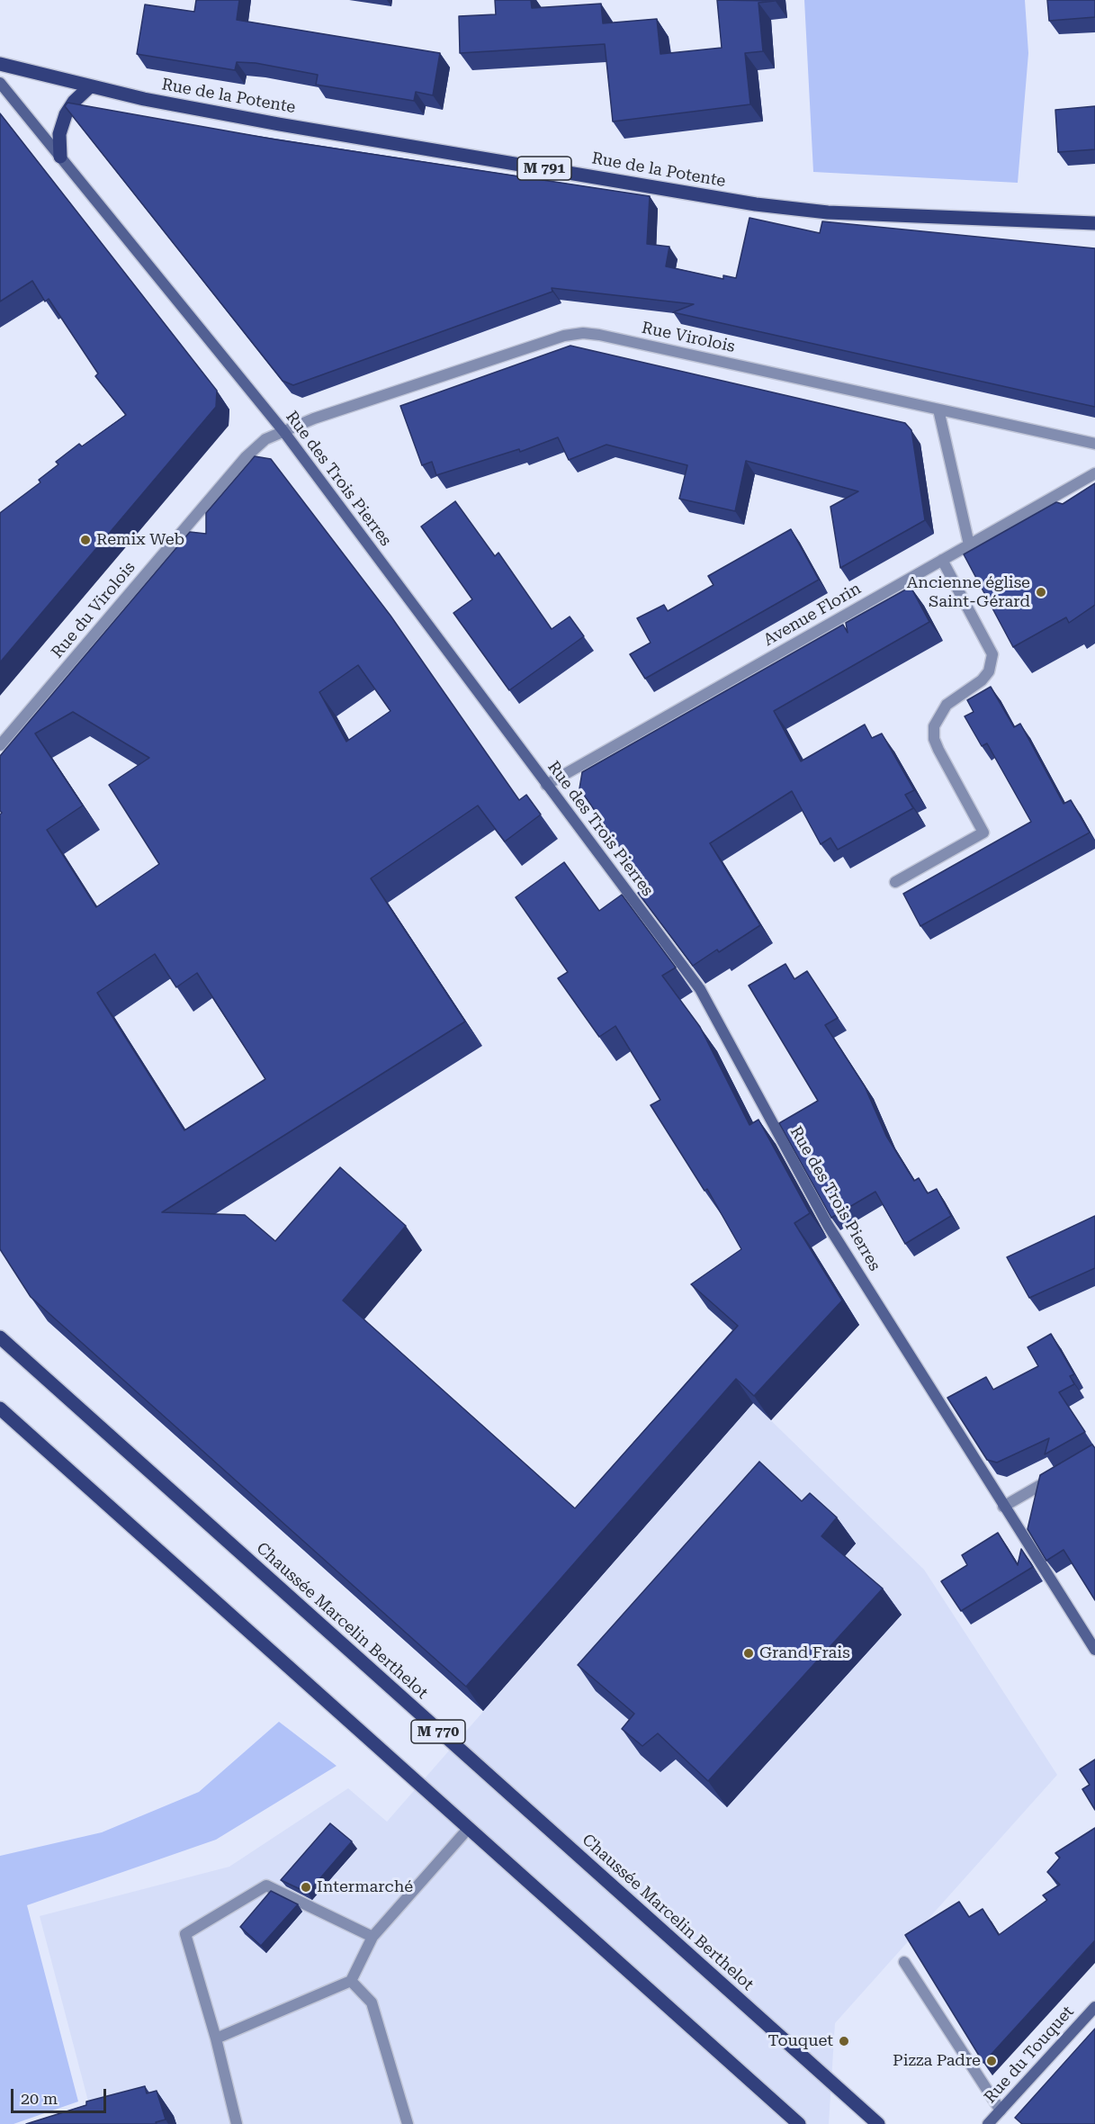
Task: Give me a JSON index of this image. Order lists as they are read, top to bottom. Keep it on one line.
{"streets":{"main road":["Rue de la Potente","M 791","Chaussée Marcelin Berthelot","M 770"],"street":["Rue Virolois","Rue des Trois Pierres","Rue du Virolois","Avenue Florin","Rue du Touquet"]},"crossings":[["Rue Virolois","Rue des Trois Pierres"],["Rue Virolois","Rue du Virolois"],["Rue des Trois Pierres","Rue du Virolois"],["Rue des Trois Pierres","Avenue Florin"]],"places":["Remix Web","Ancienne église Saint-Gérard","Grand Frais","Intermarché","Touquet","Pizza Padre"],"scale_bar":"20 m"}
